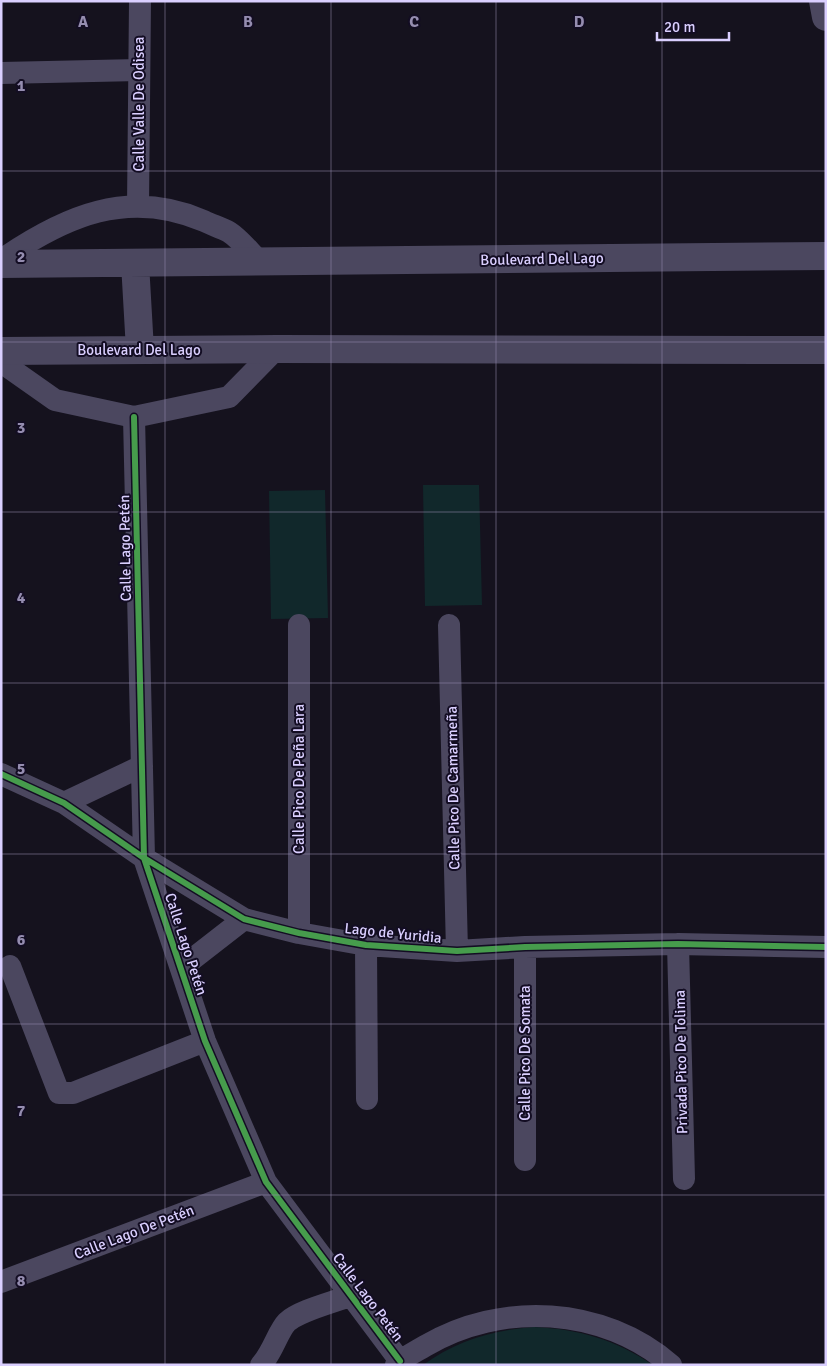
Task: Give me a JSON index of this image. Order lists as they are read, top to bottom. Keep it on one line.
{"streets":{"street":["Calle Valle De Odisea","Boulevard Del Lago","Calle Lago Petén","Calle Pico De Peña Lara","Calle Pico De Camarmeña","Lago de Yuridia","Calle Pico De Somata","Privada Pico De Tolima","Calle Lago De Petén"]},"crossings":[["Calle Lago Petén","Lago de Yuridia"],["Calle Lago Petén","Calle Lago De Petén"],["Calle Pico De Peña Lara","Lago de Yuridia"],["Calle Pico De Camarmeña","Lago de Yuridia"],["Lago de Yuridia","Calle Pico De Somata"],["Lago de Yuridia","Privada Pico De Tolima"]],"scale_bar":"20 m","grid":{"columns":["A","B","C","D"],"rows":["1","2","3","4","5","6","7","8"]}}
